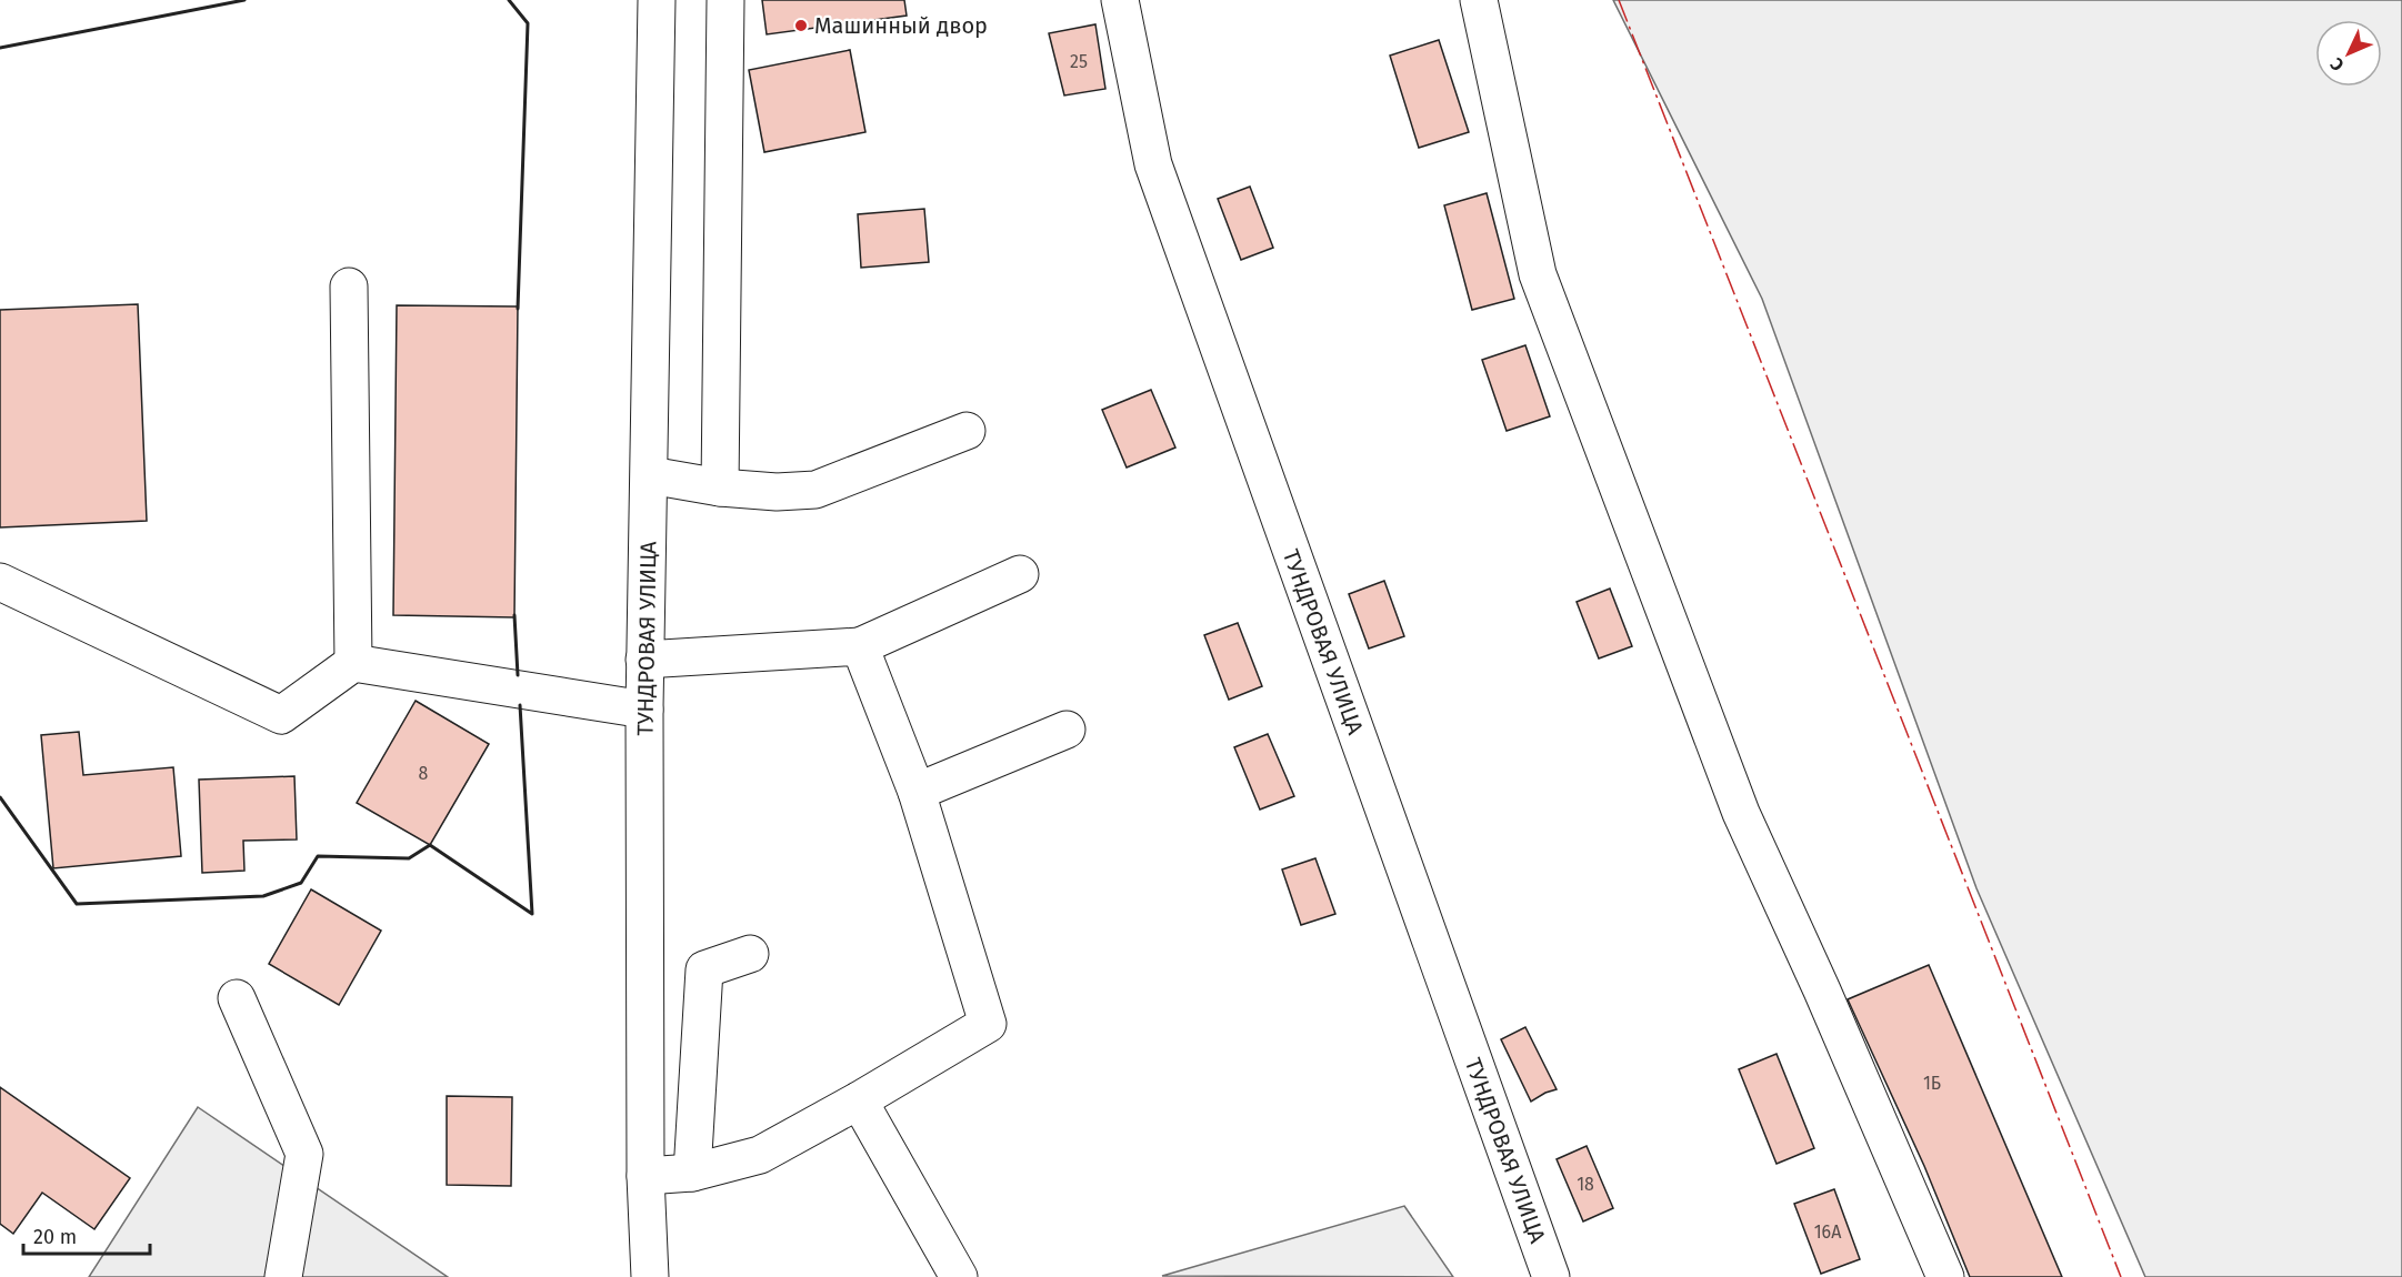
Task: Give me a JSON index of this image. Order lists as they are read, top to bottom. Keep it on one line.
{"streets":{"street":["ТУНДРОВАЯ УЛИЦА"]},"places":["Машинный двор"],"house_numbers":["25","8","1Б","18","16А"],"scale_bar":"20 m","north":"bottom left"}
